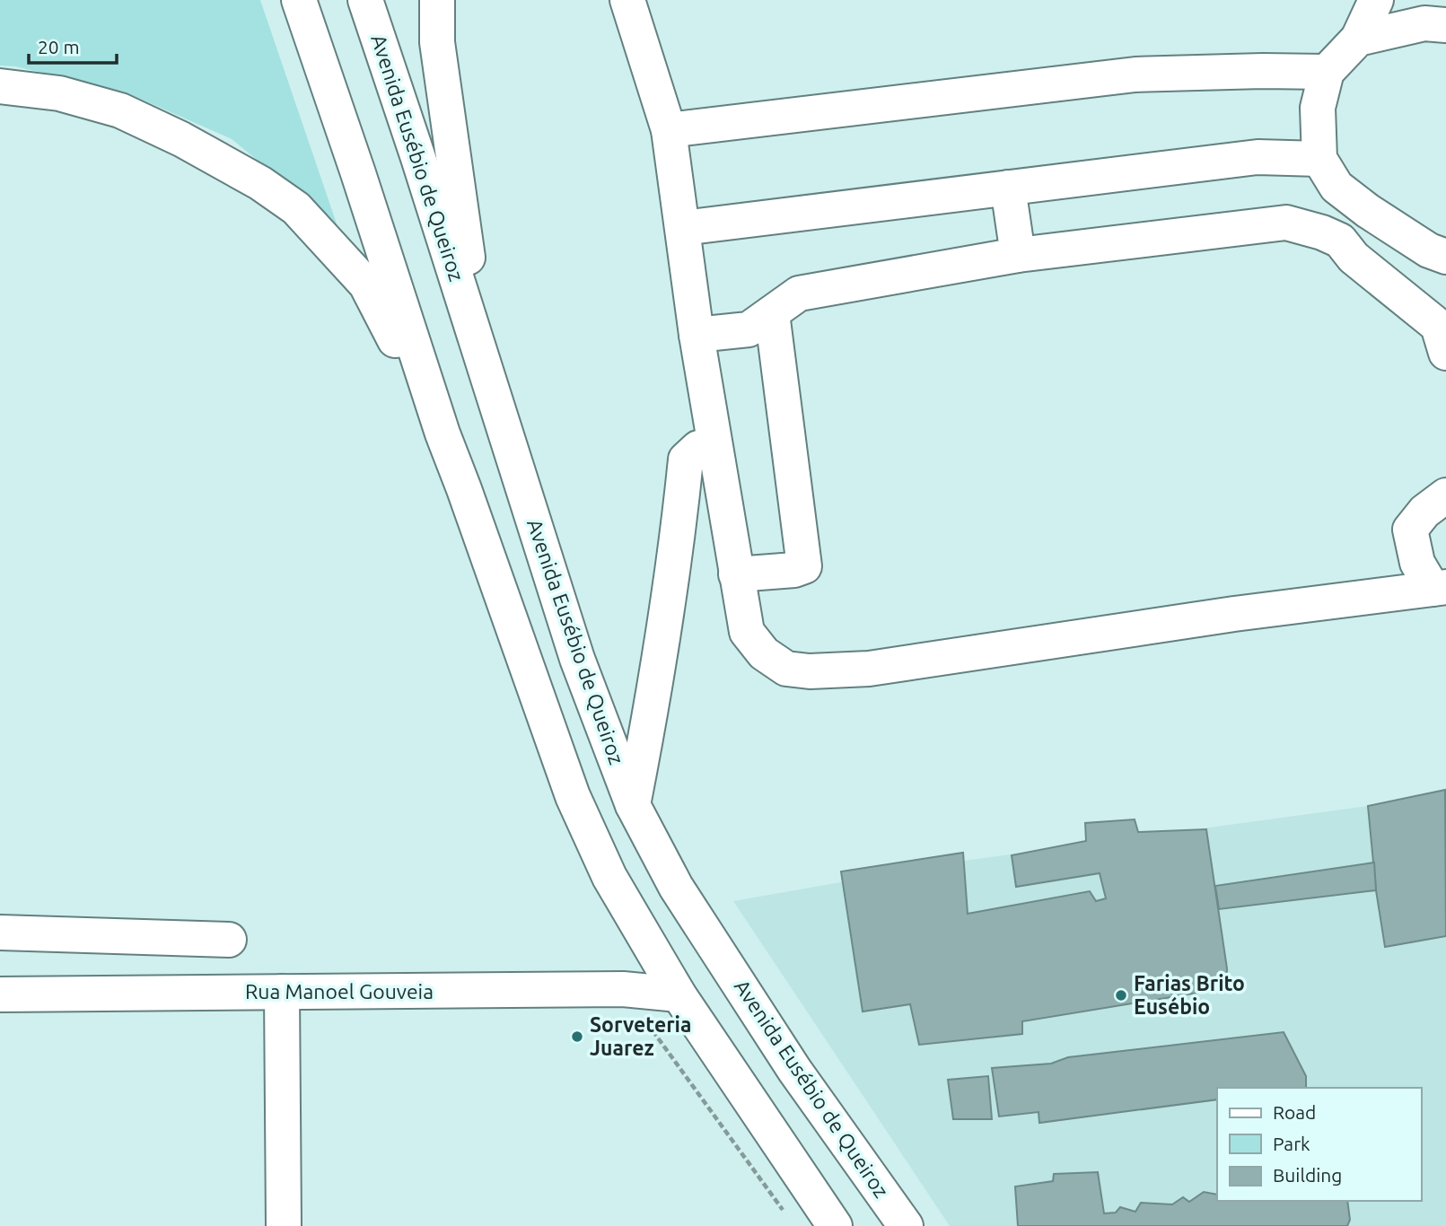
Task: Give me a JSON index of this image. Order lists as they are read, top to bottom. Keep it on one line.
{"streets":{"main road":["Avenida Eusébio de Queiroz","Rua Manoel Gouveia"]},"places":["Farias Brito Eusébio","Sorveteria Juarez"],"legend":["Road","Park","Building"],"scale_bar":"20 m"}
